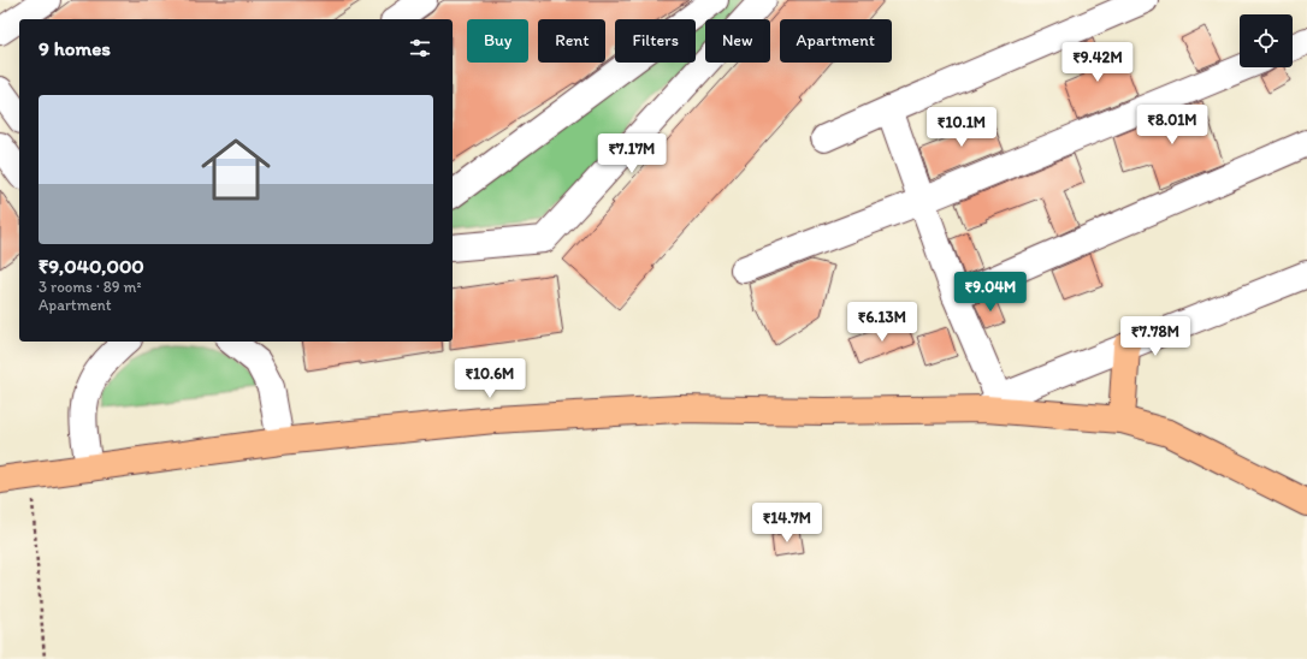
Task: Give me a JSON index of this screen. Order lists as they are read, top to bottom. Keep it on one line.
{"page":{"chip":["Buy","Rent","Filters","New","Apartment"],"heading":"9 homes","price":["₹9.42M","₹8.01M","₹10.1M","₹7.17M","₹9.04M","₹6.13M","₹7.78M","₹10.6M","₹14.7M"],"list":[{"name":"₹9,040,000","note":"3 rooms · 89 m² · Apartment"}]}}
